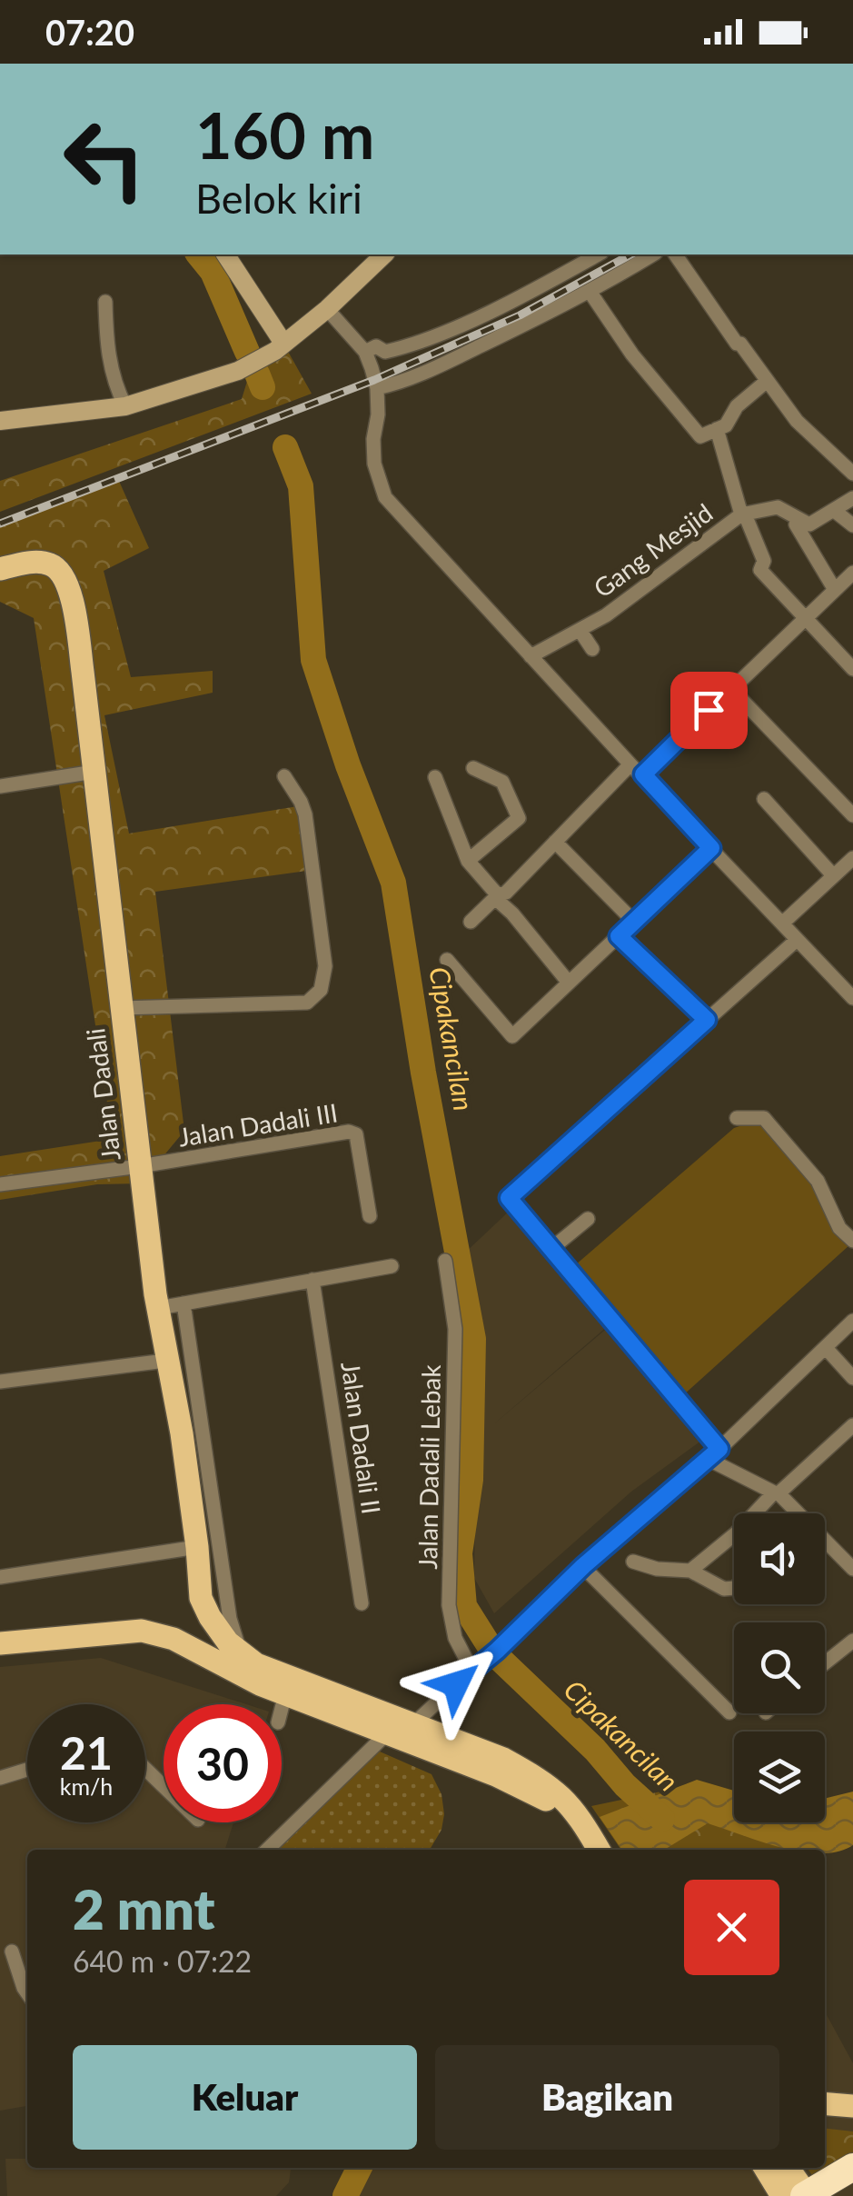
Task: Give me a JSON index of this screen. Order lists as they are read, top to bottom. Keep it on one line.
{"streets":{"main road":["Jalan Dadali"],"street":["Gang Mesjid","Jalan Dadali III","Jalan Dadali II","Jalan Dadali Lebak"]},"crossings":[["Jalan Dadali","Jalan Dadali III"]],"water":["Cipakancilan"],"page":{"status":"07:20","turn":["160 m","Belok kiri"],"speed":"21 km/h","limit":"30","heading":["2 mnt","640 m · 07:22"],"buttons":["Keluar","Bagikan"]}}
